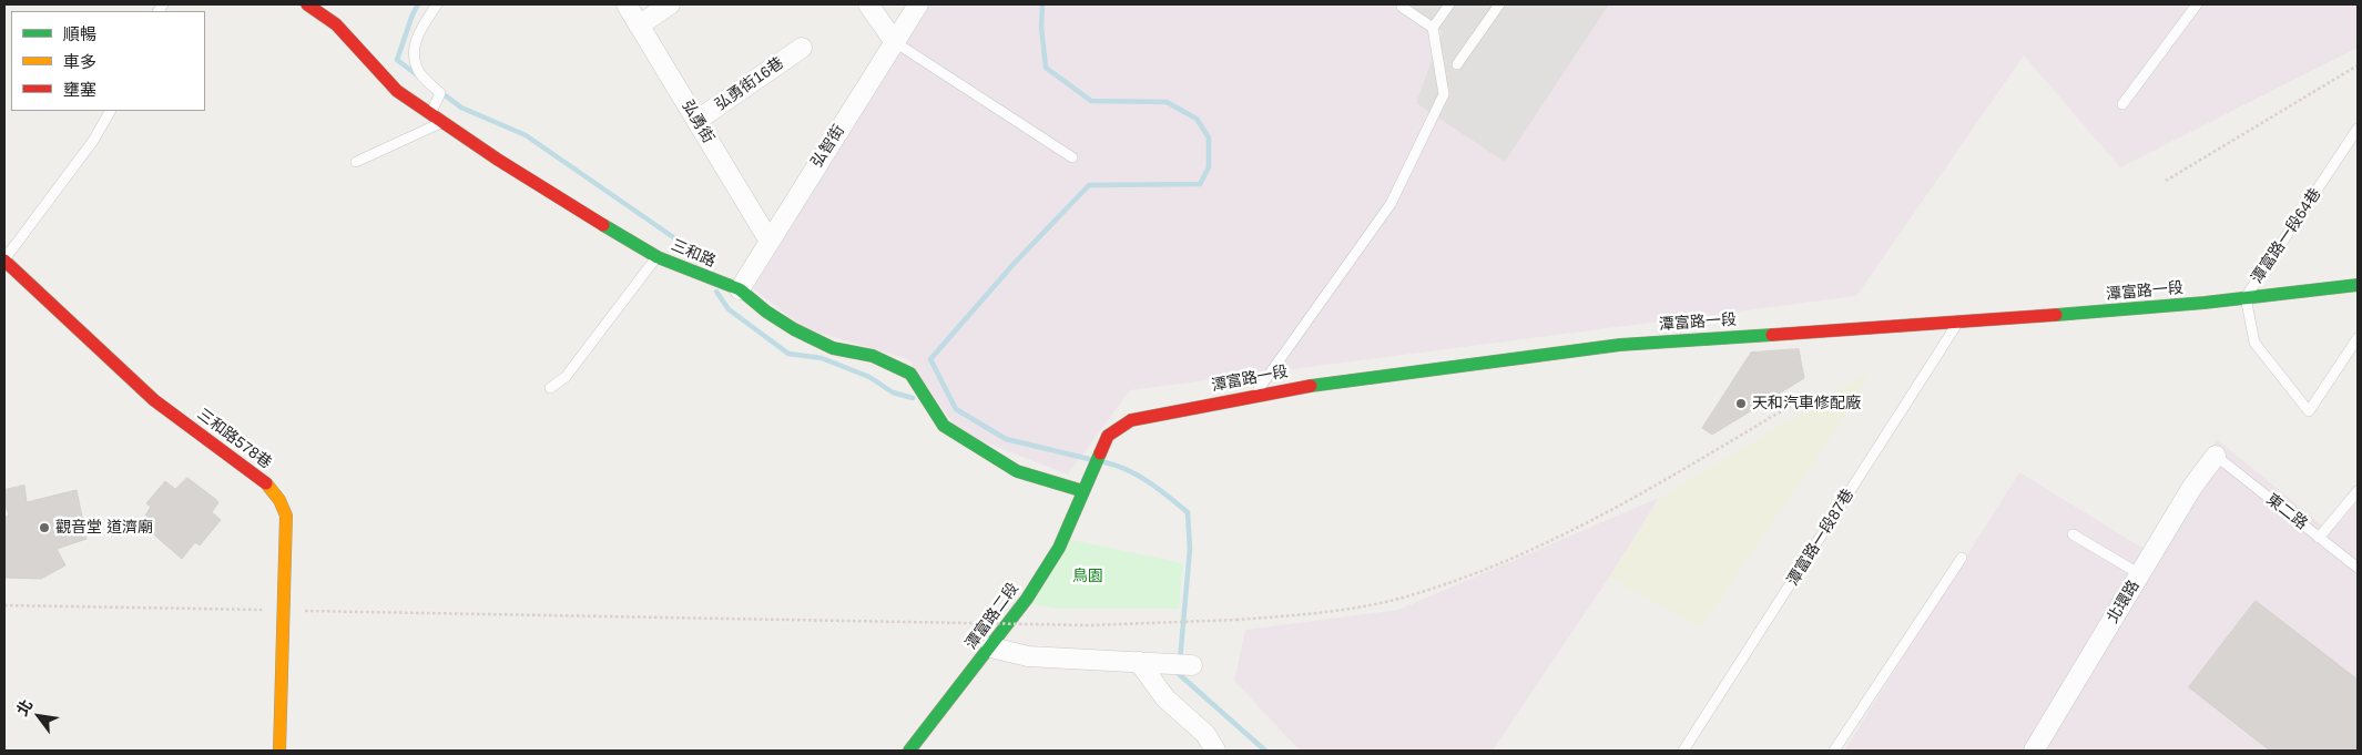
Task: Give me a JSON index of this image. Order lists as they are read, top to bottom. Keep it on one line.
{"streets":{"street":["弘勇街16巷","弘勇街","弘智街","三和路","潭富路一段","三和路578巷","北環路","潭富路二段"],"lane":["潭富路一段64巷","東二路","潭富路一段87巷"]},"crossings":[["弘勇街16巷","弘勇街"],["弘勇街","弘智街"],["弘智街","三和路"],["潭富路一段64巷","潭富路一段"],["三和路","潭富路一段"],["三和路","潭富路二段"],["潭富路一段","潭富路一段87巷"],["潭富路一段","潭富路二段"],["東二路","北環路"]],"parks":["鳥園"],"places":["天和汽車修配廠","觀音堂 道濟廟"],"legend":["順暢","車多","壅塞"],"north":"top left"}
